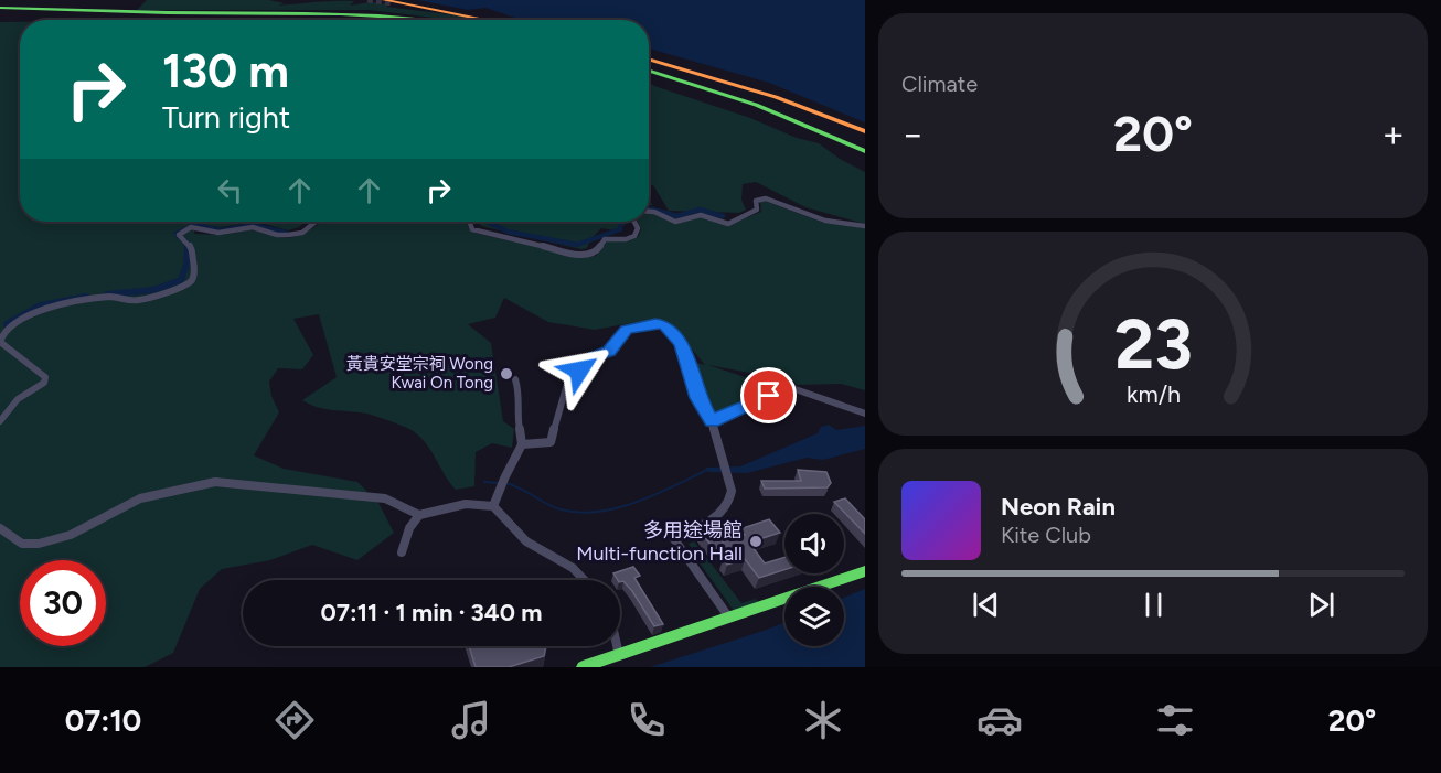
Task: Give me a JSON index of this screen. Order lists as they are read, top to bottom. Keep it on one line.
{"places":["黃貴安堂宗祠 Wong Kwai On Tong","多用途場館 Multi-function Hall"],"page":{"tile":"Climate","turn":["130 m","Turn right"],"heat":["−","20°","+"],"song":["Neon Rain","Kite Club"],"limit":"30","trip":"07:11 · 1 min · 340 m","tabs":["07:10","20°"],"gauge":["23","km/h"]}}
